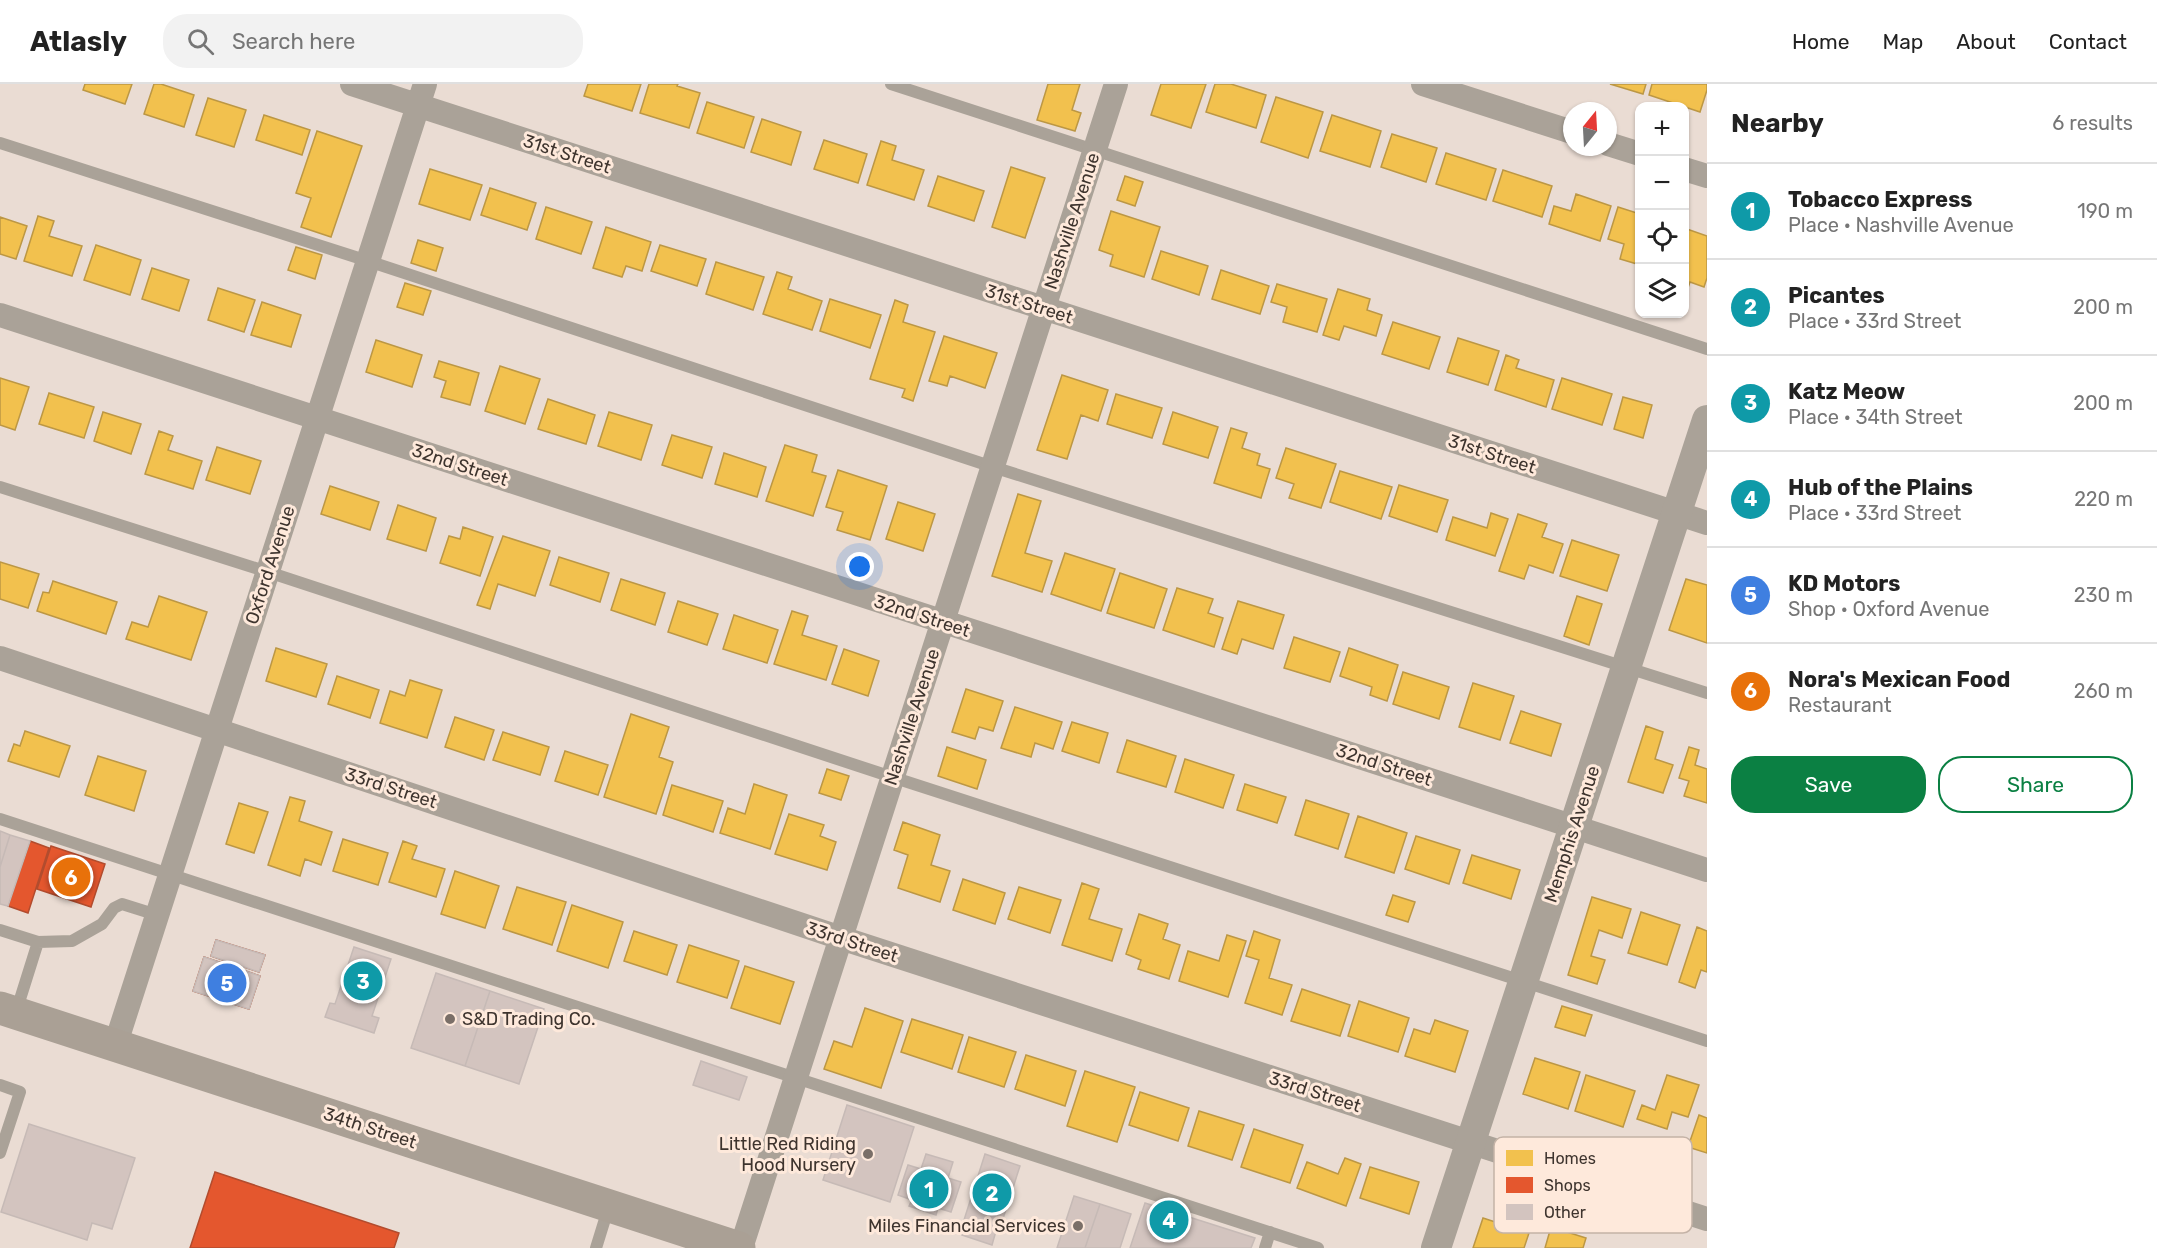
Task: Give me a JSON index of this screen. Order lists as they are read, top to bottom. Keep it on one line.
{"streets":{"main road":["34th Street"],"street":["31st Street","Nashville Avenue","32nd Street","Oxford Avenue","33rd Street","Memphis Avenue"]},"crossings":[["31st Street","Nashville Avenue"],["31st Street","Oxford Avenue"],["31st Street","Memphis Avenue"],["Nashville Avenue","32nd Street"],["Nashville Avenue","33rd Street"],["Nashville Avenue","34th Street"],["32nd Street","Oxford Avenue"],["32nd Street","Memphis Avenue"],["Oxford Avenue","33rd Street"],["Oxford Avenue","34th Street"],["33rd Street","Memphis Avenue"]],"places":["S&D Trading Co.","Little Red Riding Hood Nursery","Miles Financial Services"],"legend":["Homes","Shops","Other"],"north":"top","page":{"header":"Atlasly","search":"Search here","nav":["Home","Map","About","Contact"],"heading":["Nearby","6 results"],"map_buttons":["+","−"],"list":[{"mark":"1","name":"Tobacco Express","note":"Place · Nashville Avenue","value":"190 m"},{"mark":"2","name":"Picantes","note":"Place · 33rd Street","value":"200 m"},{"mark":"3","name":"Katz Meow","note":"Place · 34th Street","value":"200 m"},{"mark":"4","name":"Hub of the Plains","note":"Place · 33rd Street","value":"220 m"},{"mark":"5","name":"KD Motors","note":"Shop · Oxford Avenue","value":"230 m"},{"mark":"6","name":"Nora's Mexican Food","note":"Restaurant","value":"260 m"}],"buttons":["Save","Share"],"pins":["6","3","5","1","2","4"]}}
